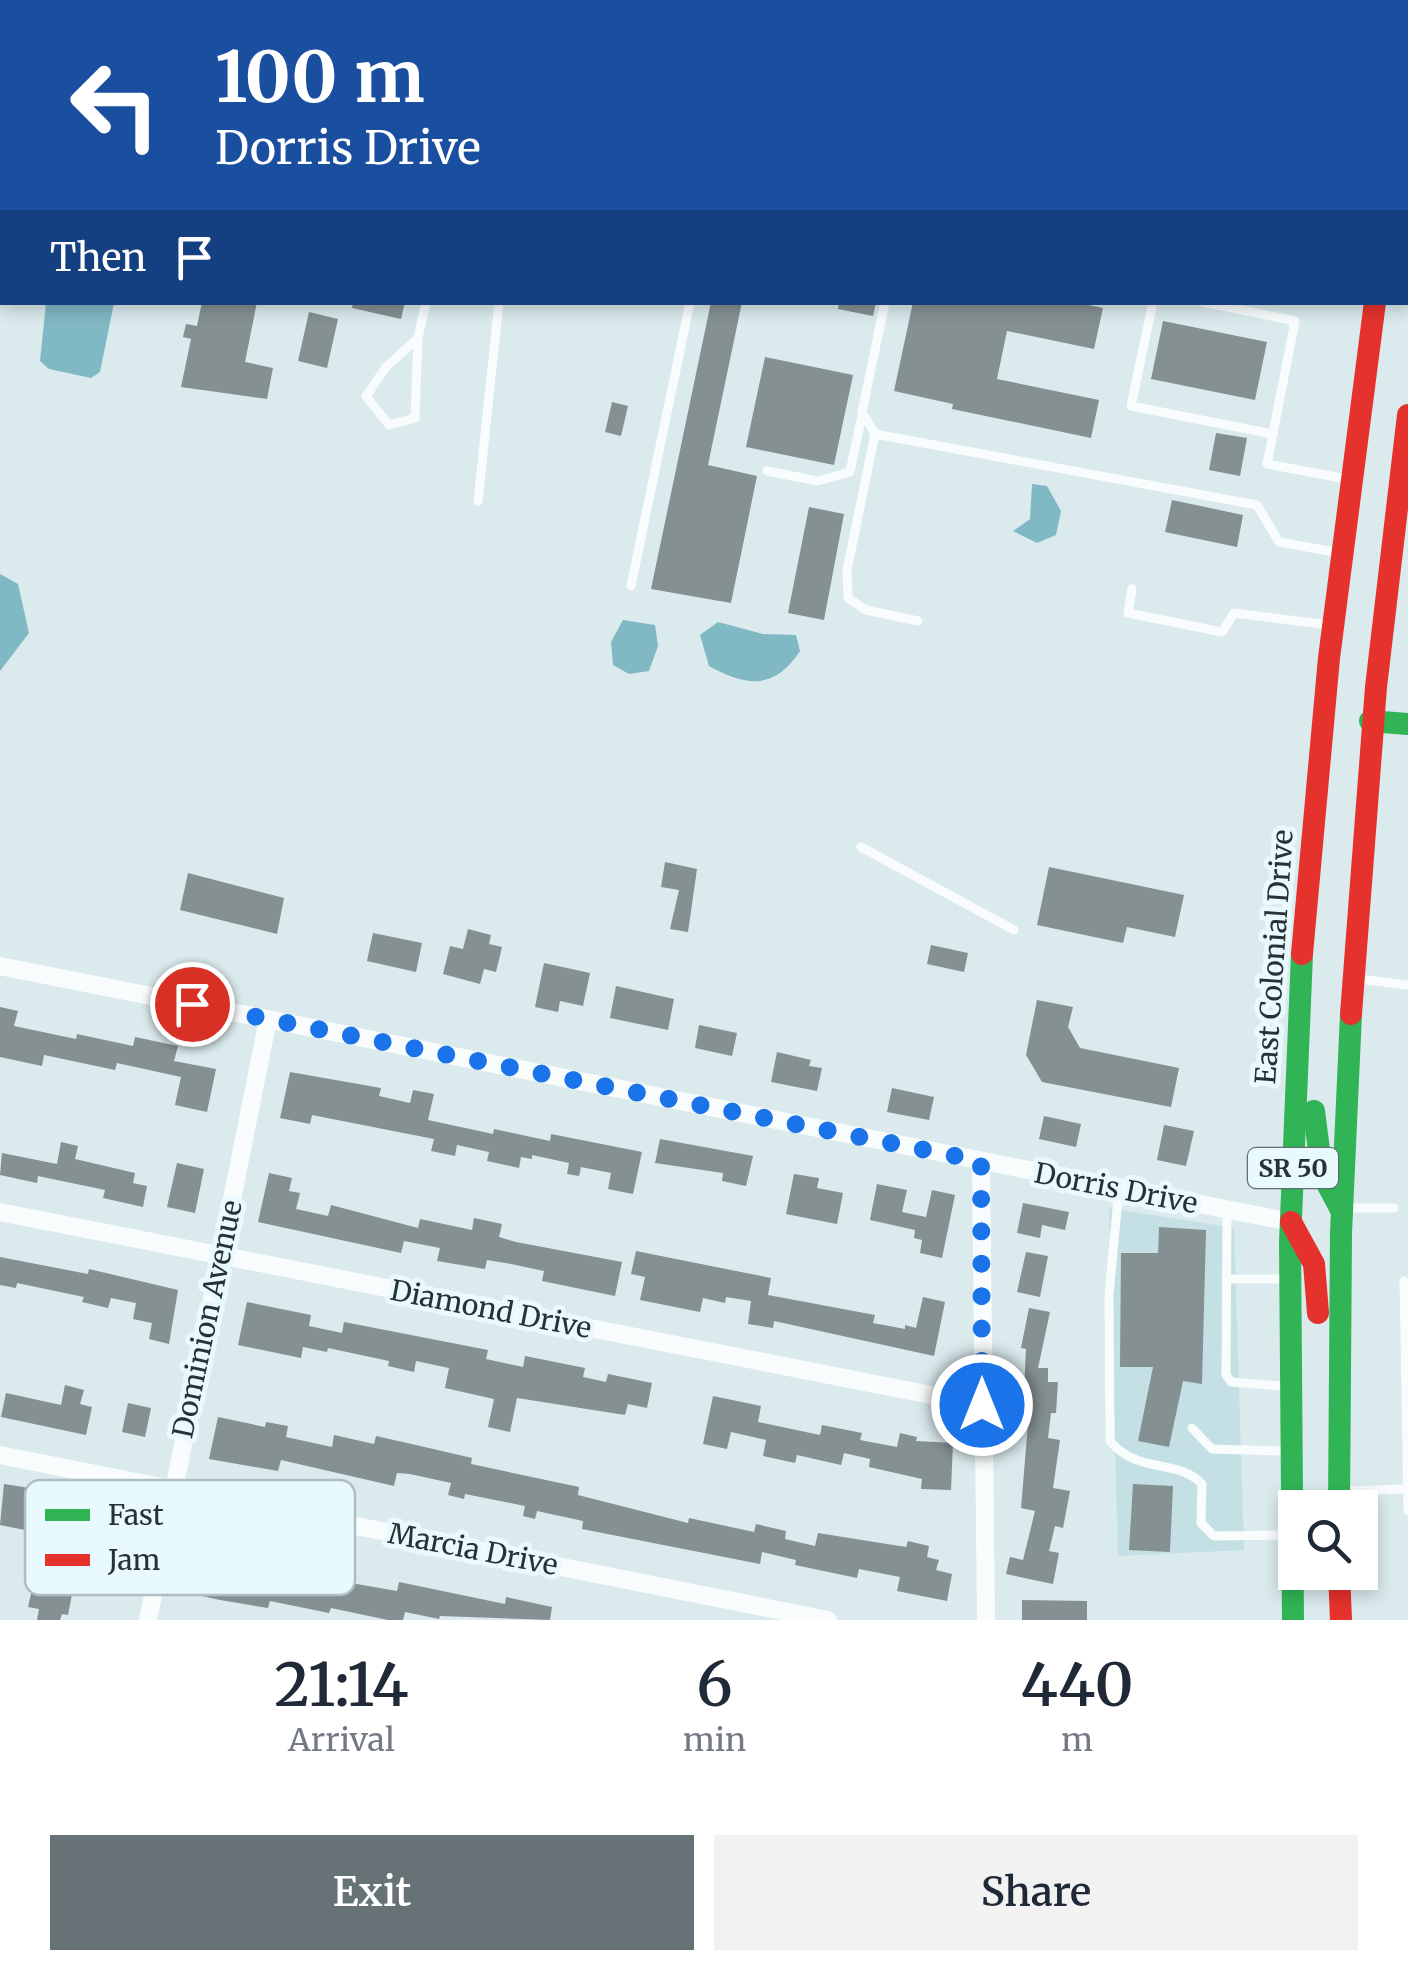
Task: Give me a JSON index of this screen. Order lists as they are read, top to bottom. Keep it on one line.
{"streets":{"main road":["East Colonial Drive","SR 50"],"street":["Dorris Drive","Diamond Drive","Dominion Avenue","Marcia Drive"]},"crossings":[["East Colonial Drive","Dorris Drive"],["Dorris Drive","Dominion Avenue"],["Diamond Drive","Dominion Avenue"]],"legend":["Fast","Jam"],"page":{"turn":["100 m","Dorris Drive"],"then":"Then","eta":["21:14","Arrival","6","min","440","m"],"buttons":["Exit","Share"]}}
